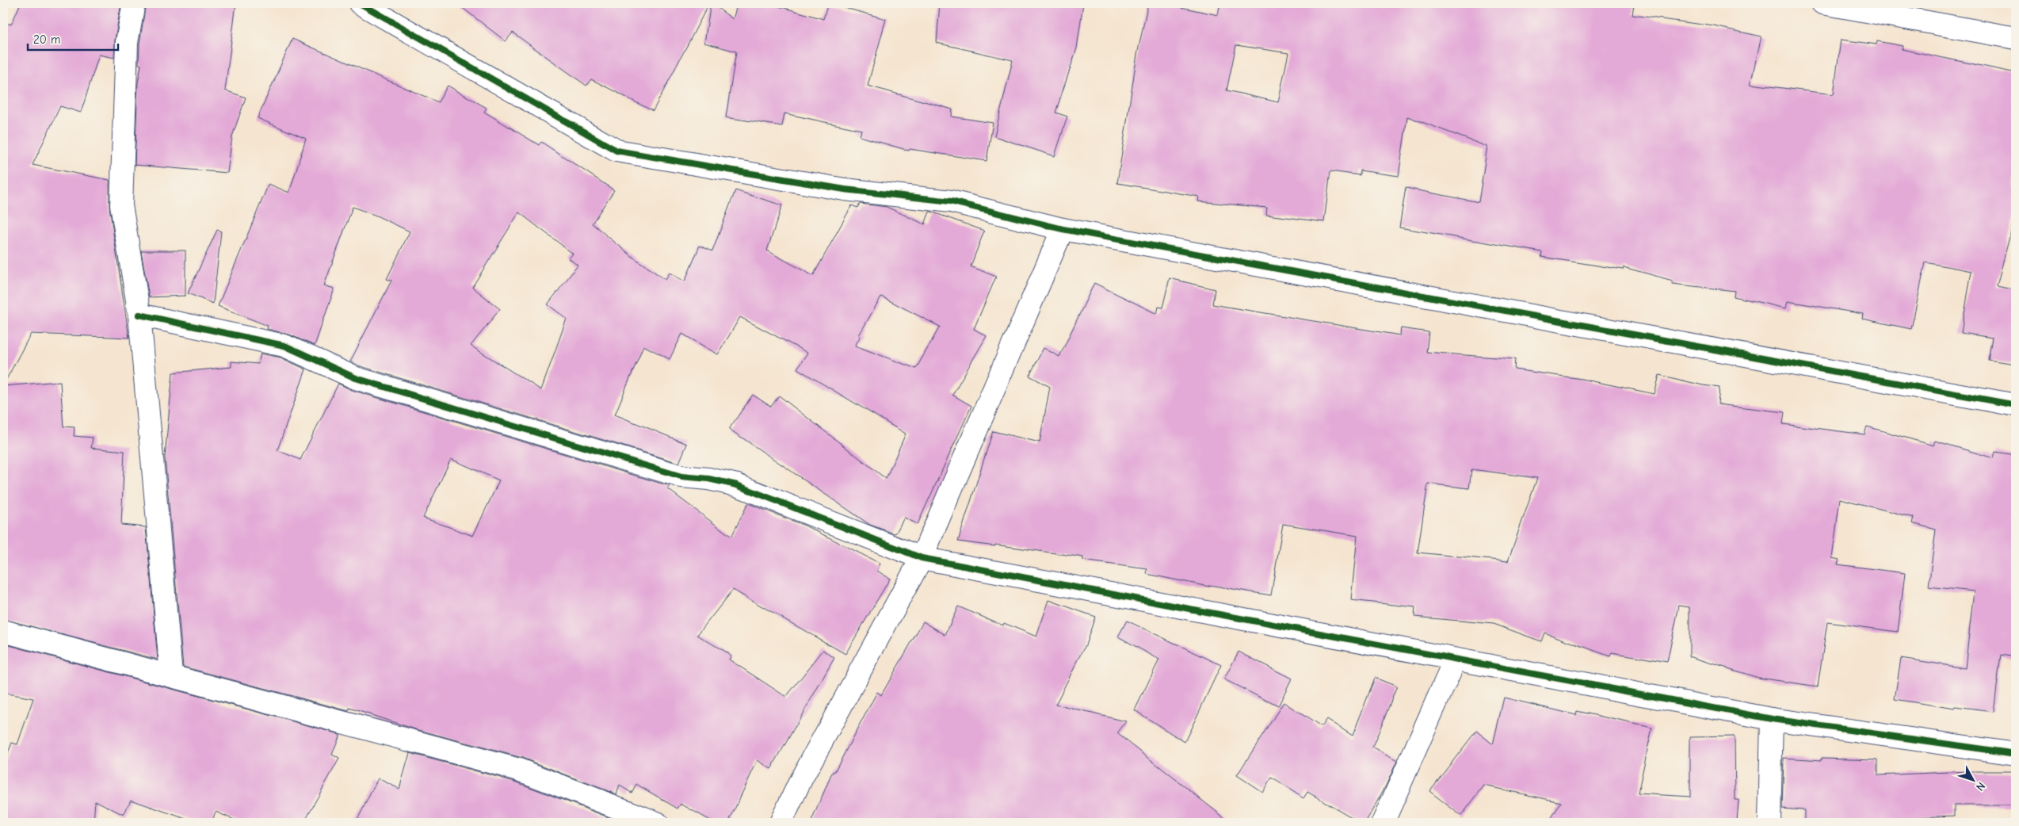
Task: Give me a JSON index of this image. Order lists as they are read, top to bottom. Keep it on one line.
{"scale_bar":"20 m","north":"bottom right"}
